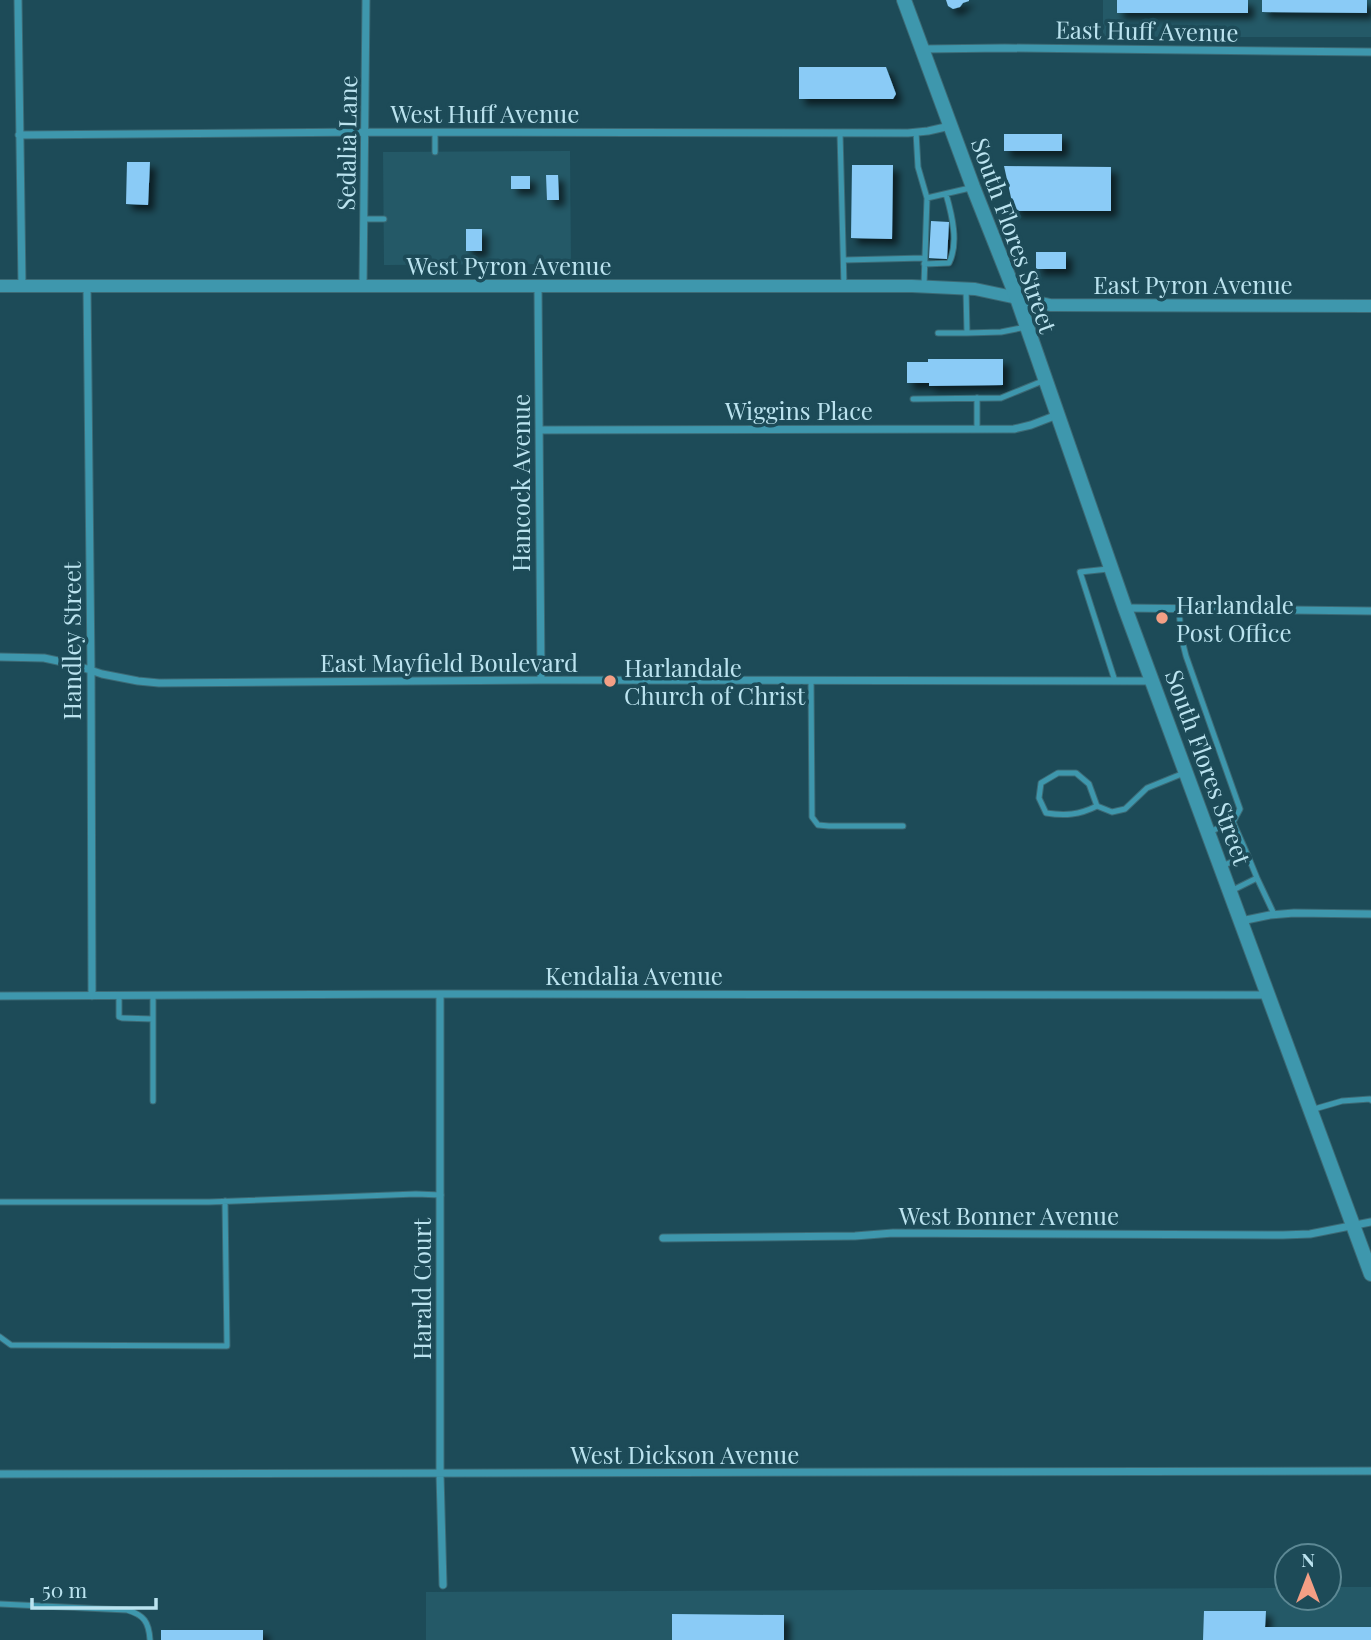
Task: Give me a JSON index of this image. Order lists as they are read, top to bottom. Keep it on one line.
{"streets":{"main road":["South Flores Street"],"street":["East Huff Avenue","West Huff Avenue","Sedalia Lane","West Pyron Avenue","East Pyron Avenue","Wiggins Place","Hancock Avenue","Handley Street","East Mayfield Boulevard","Kendalia Avenue","West Bonner Avenue","Harald Court","West Dickson Avenue"]},"crossings":[["East Huff Avenue","South Flores Street"],["West Huff Avenue","Sedalia Lane"],["West Huff Avenue","South Flores Street"],["Sedalia Lane","West Pyron Avenue"],["South Flores Street","West Pyron Avenue"],["South Flores Street","East Pyron Avenue"],["South Flores Street","Wiggins Place"],["South Flores Street","East Mayfield Boulevard"],["South Flores Street","Kendalia Avenue"],["South Flores Street","West Bonner Avenue"],["West Pyron Avenue","East Pyron Avenue"],["West Pyron Avenue","Hancock Avenue"],["West Pyron Avenue","Handley Street"],["Wiggins Place","Hancock Avenue"],["Hancock Avenue","East Mayfield Boulevard"],["Handley Street","East Mayfield Boulevard"],["Handley Street","Kendalia Avenue"],["Kendalia Avenue","Harald Court"],["Harald Court","West Dickson Avenue"]],"places":["Harlandale Post Office","Harlandale Church of Christ"],"scale_bar":"50 m","north":"top"}
